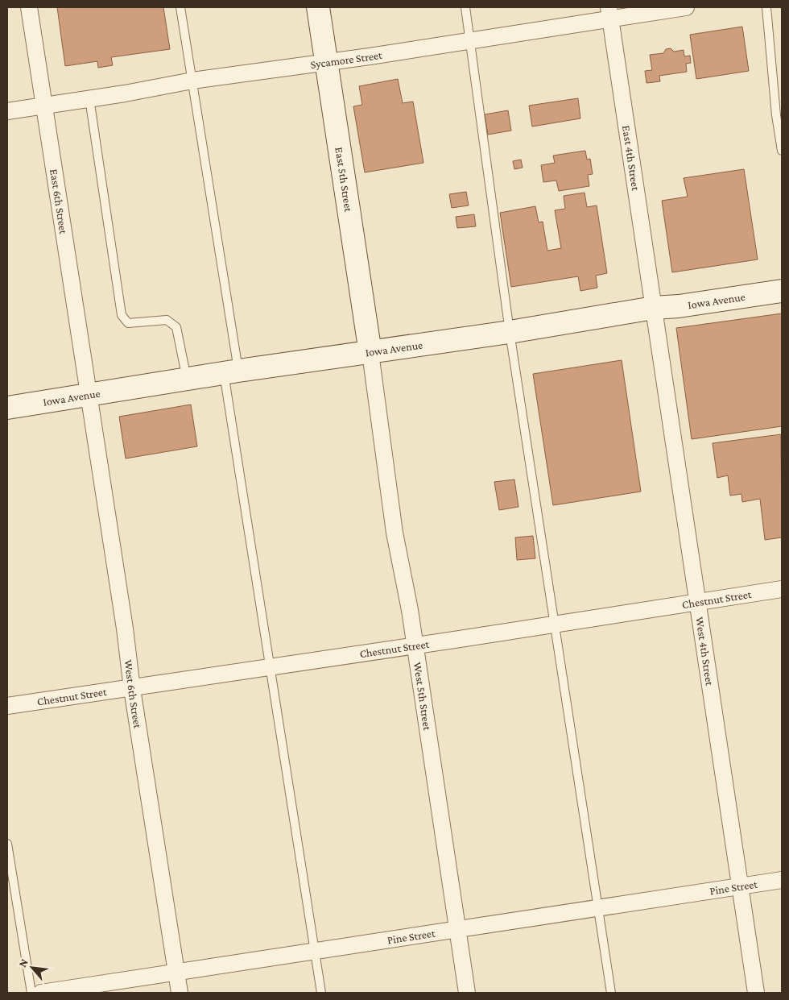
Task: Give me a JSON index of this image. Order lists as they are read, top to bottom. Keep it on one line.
{"streets":{"street":["Sycamore Street","East 4th Street","East 5th Street","East 6th Street","Iowa Avenue","Chestnut Street","West 4th Street","West 6th Street","West 5th Street","Pine Street"]},"crossings":[["Sycamore Street","East 4th Street"],["Sycamore Street","East 5th Street"],["Sycamore Street","East 6th Street"],["East 4th Street","Iowa Avenue"],["East 4th Street","West 4th Street"],["East 5th Street","Iowa Avenue"],["East 5th Street","West 5th Street"],["East 6th Street","Iowa Avenue"],["East 6th Street","West 6th Street"],["Iowa Avenue","West 4th Street"],["Iowa Avenue","West 6th Street"],["Iowa Avenue","West 5th Street"],["Chestnut Street","West 4th Street"],["Chestnut Street","West 6th Street"],["Chestnut Street","West 5th Street"],["West 4th Street","Pine Street"],["West 6th Street","Pine Street"],["West 5th Street","Pine Street"]],"north":"top left"}
